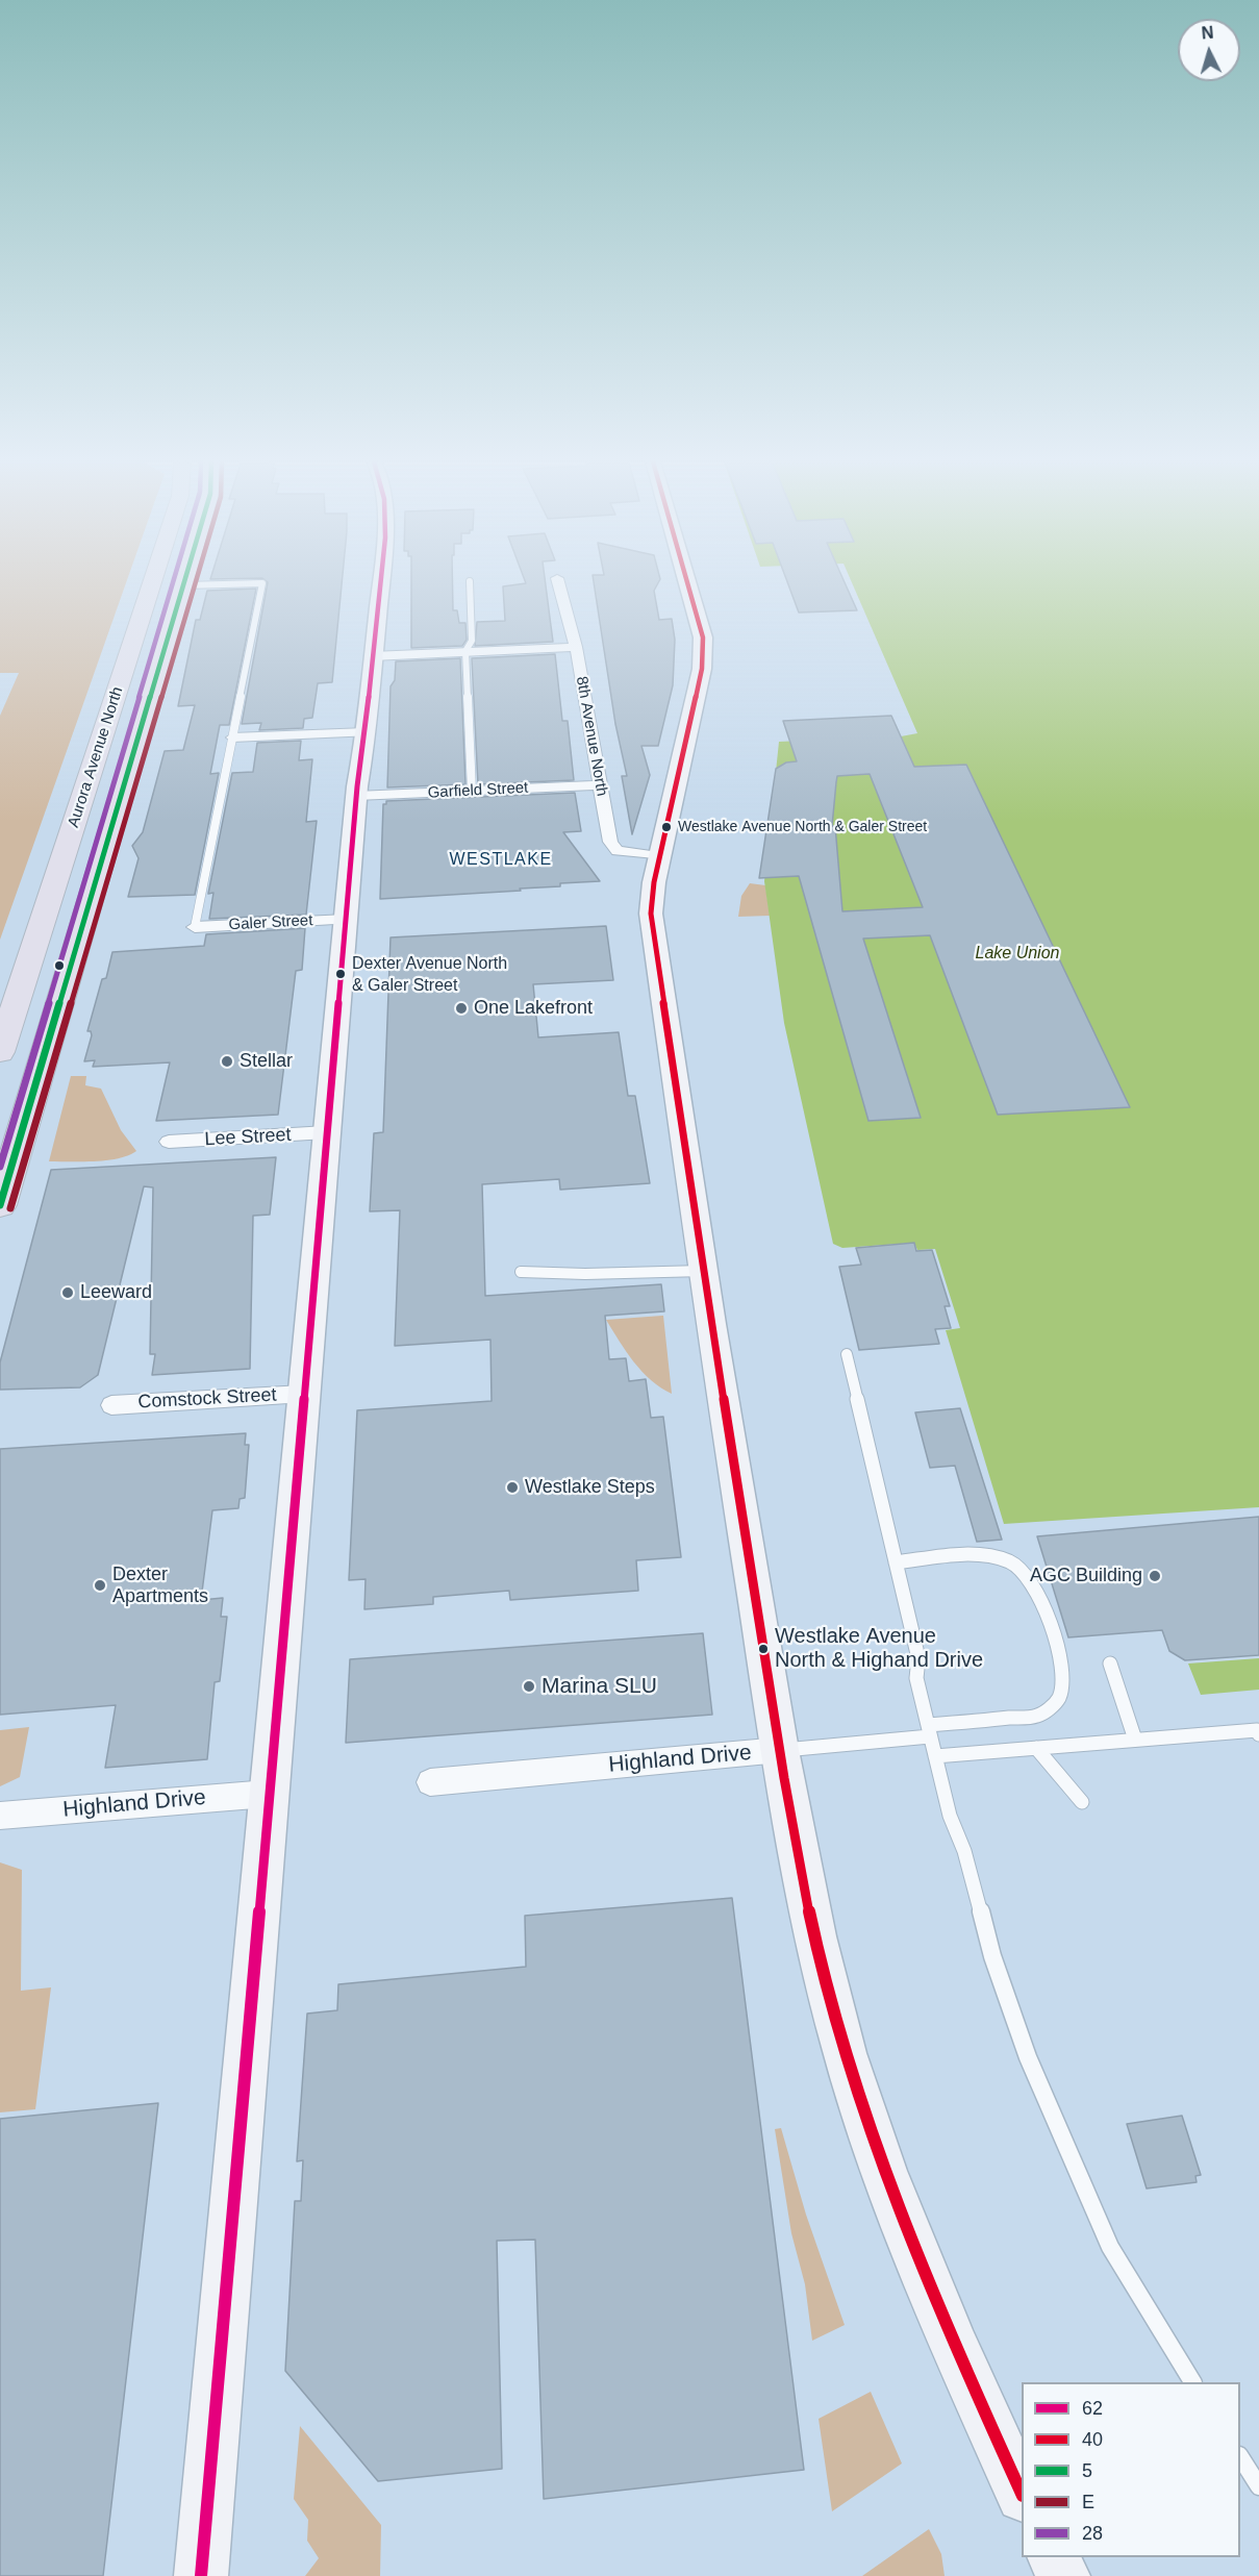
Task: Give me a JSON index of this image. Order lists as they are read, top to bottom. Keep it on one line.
{"streets":{"highway":["Aurora Avenue North"],"street":["8th Avenue North","Garfield Street","Galer Street","Lee Street","Comstock Street","Highland Drive"]},"crossings":[["8th Avenue North","Garfield Street"]],"districts":["WESTLAKE"],"water":["Lake Union"],"places":["Westlake Avenue North & Galer Street","Dexter Avenue North & Galer Street","One Lakefront","Stellar","Leeward","Westlake Steps","AGC Building","Dexter Apartments","Westlake Avenue North & Highand Drive","Marina SLU"],"lines":["transit line 62","transit line 40","transit line 5","transit line E","transit line 28"],"legend":["62","40","5","E","28"],"north":"top"}
